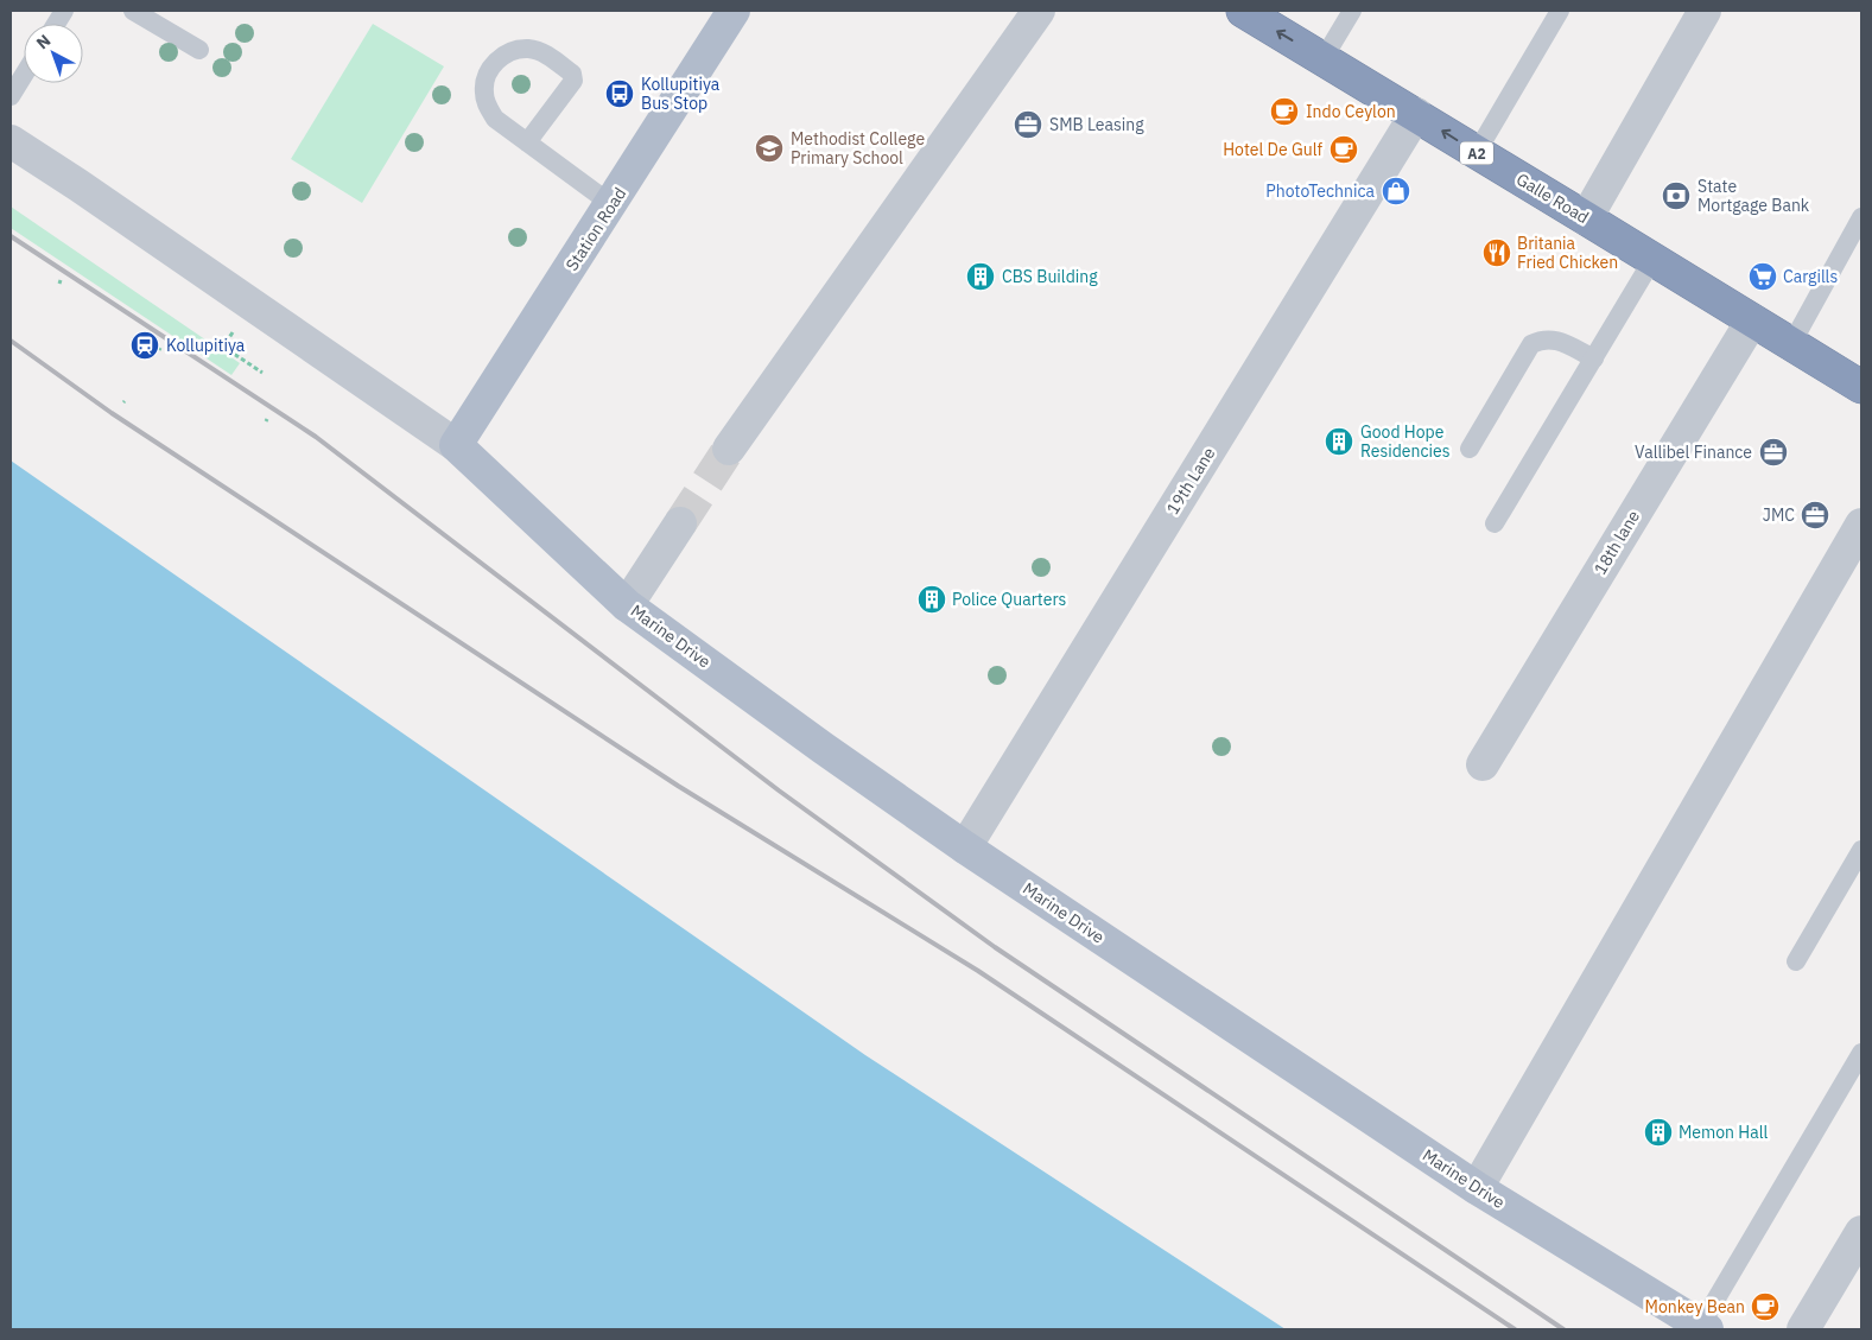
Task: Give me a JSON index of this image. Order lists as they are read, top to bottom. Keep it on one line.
{"streets":{"highway":["A2","Galle Road"],"main road":["Station Road","Marine Drive"],"street":["19th Lane","18th lane"]},"crossings":[["Galle Road","19th Lane"],["Galle Road","18th lane"],["Station Road","Marine Drive"],["19th Lane","Marine Drive"]],"places":{"bus stop":["Kollupitiya Bus Stop"],"cafe":["Indo Ceylon","Hotel De Gulf","Monkey Bean"],"office":["SMB Leasing","Vallibel Finance","JMC"],"school or university":["Methodist College Primary School"],"shop":["PhotoTechnica"],"bank":["State Mortgage Bank"],"restaurant":["Britania Fried Chicken"],"building":["CBS Building","Good Hope Residencies","Police Quarters","Memon Hall"],"supermarket":["Cargills"],"station":["Kollupitiya"]},"north":"top left"}
